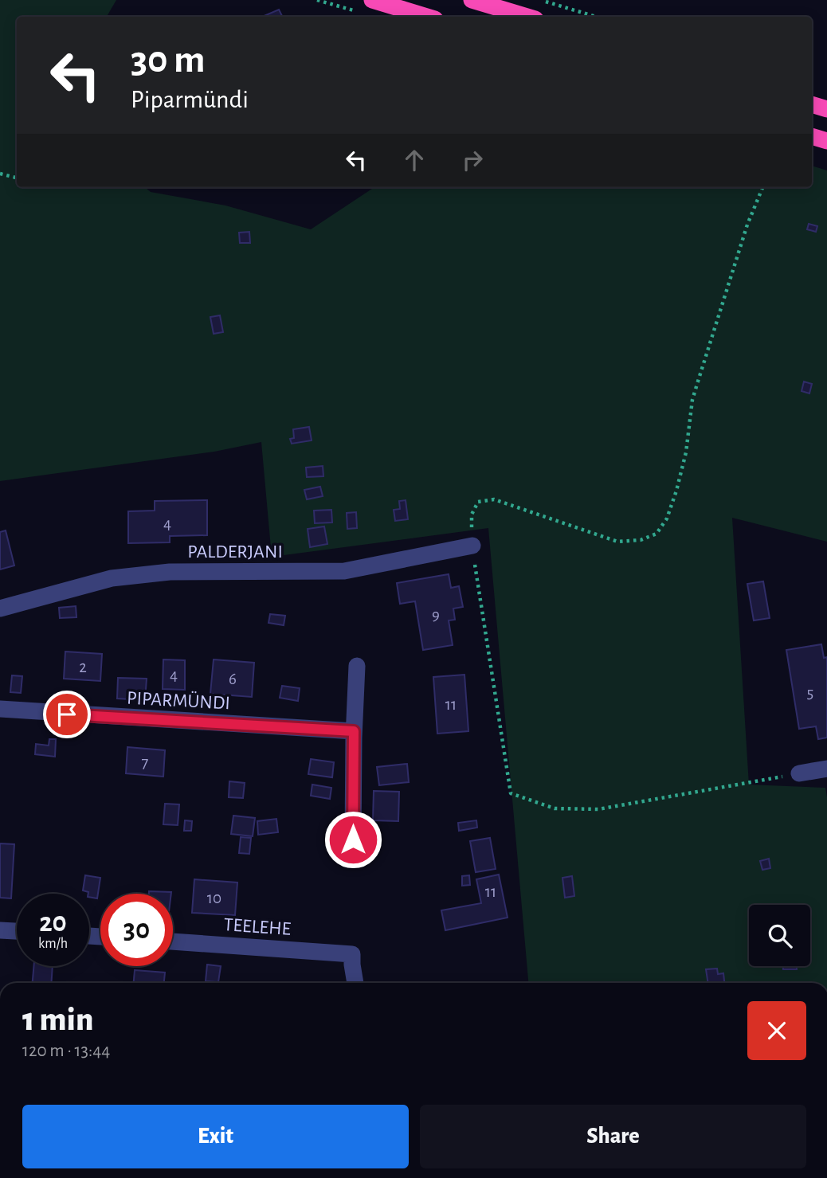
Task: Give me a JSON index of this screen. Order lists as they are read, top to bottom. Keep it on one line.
{"streets":{"street":["PALDERJANI","PIPARMÜNDI","TEELEHE"]},"house_numbers":["4","9","2","4","6","5","11","7","11","10"],"page":{"turn":["30 m","Piparmündi"],"speed":"20 km/h","limit":"30","heading":["1 min","120 m · 13:44"],"buttons":["Exit","Share"]}}
